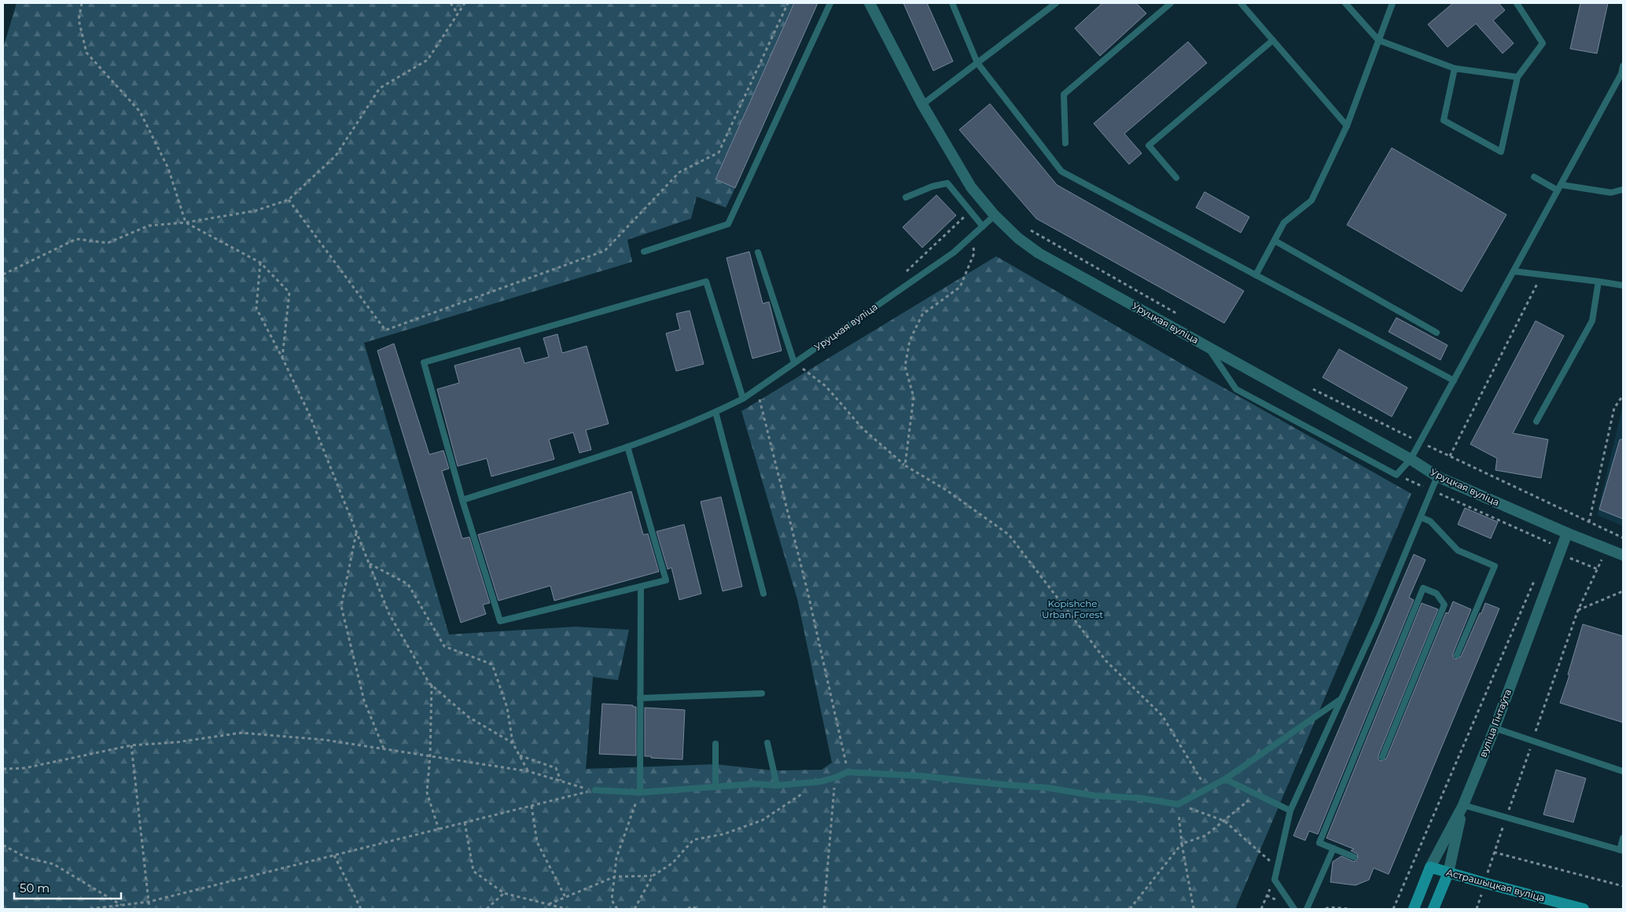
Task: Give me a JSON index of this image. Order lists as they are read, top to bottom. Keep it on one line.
{"streets":{"main road":["вуліца Гінтаўта","Астрашыцкая вуліца"],"street":["Уруцкая вуліца"]},"crossings":[["Уруцкая вуліца","вуліца Гінтаўта"],["вуліца Гінтаўта","Астрашыцкая вуліца"]],"parks":["Kopishche Urban Forest"],"scale_bar":"50 m"}
